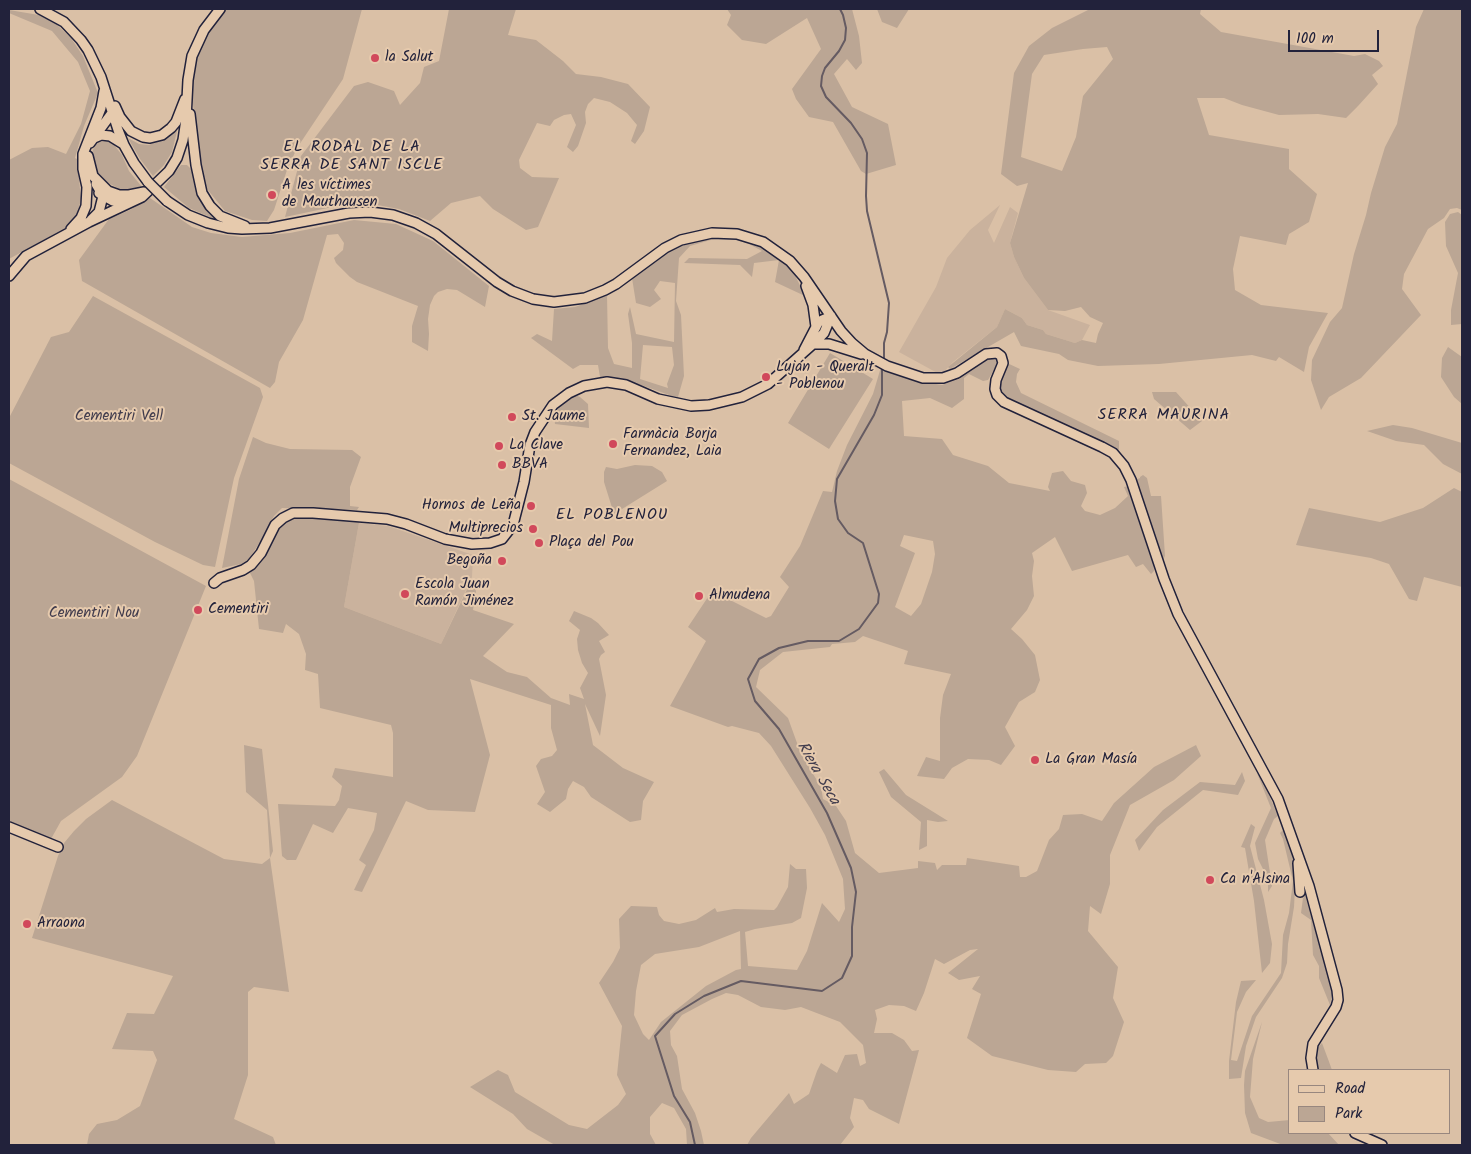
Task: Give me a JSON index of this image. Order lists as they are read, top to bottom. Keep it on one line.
{"districts":["EL RODAL DE LA SERRA DE SANT ISCLE","SERRA MAURINA","EL POBLENOU"],"water":["Riera Seca"],"parks":["Cementiri Vell","Cementiri Nou"],"places":["la Salut","A les víctimes de Mauthausen","Luján - Queralt - Poblenou","St. Jaume","Farmàcia Borja Fernandez, Laia","La Clave","BBVA","Hornos de Leña","Multiprecios","Plaça del Pou","Begoña","Escola Juan Ramón Jiménez","Almudena","Cementiri","La Gran Masía","Ca n'Alsina","Arraona"],"legend":["Road","Park"],"scale_bar":"100 m"}
